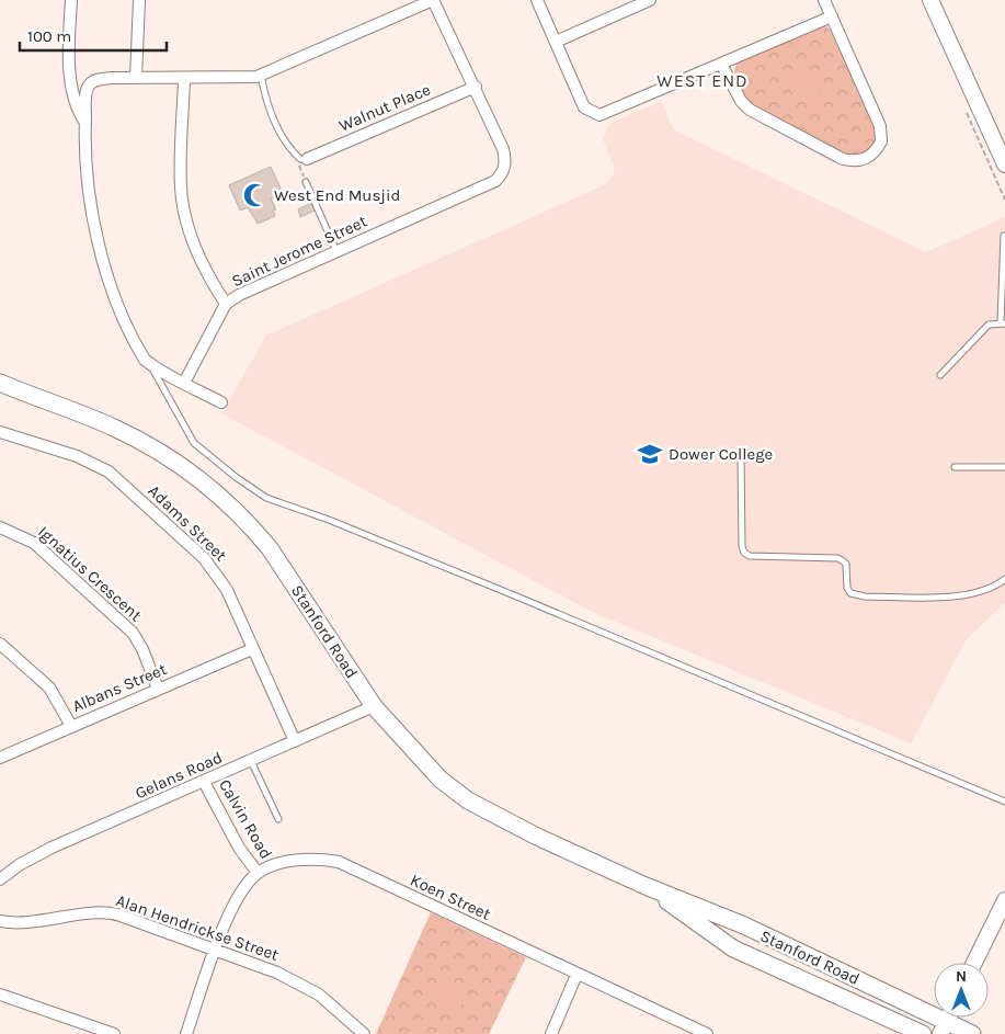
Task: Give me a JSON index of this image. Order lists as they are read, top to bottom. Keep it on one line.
{"streets":{"main road":["Stanford Road"],"street":["Walnut Place","Saint Jerome Street","Adams Street","Ignatius Crescent","Albans Street","Gelans Road","Calvin Road","Koen Street","Alan Hendrickse Street"]},"crossings":[["Walnut Place","Saint Jerome Street"],["Adams Street","Albans Street"],["Adams Street","Gelans Road"],["Ignatius Crescent","Albans Street"],["Stanford Road","Gelans Road"],["Gelans Road","Calvin Road"],["Calvin Road","Koen Street"]],"districts":["WEST END"],"places":{"mosque":["West End Musjid"],"school or university":["Dower College"]},"scale_bar":"100 m","north":"top"}
